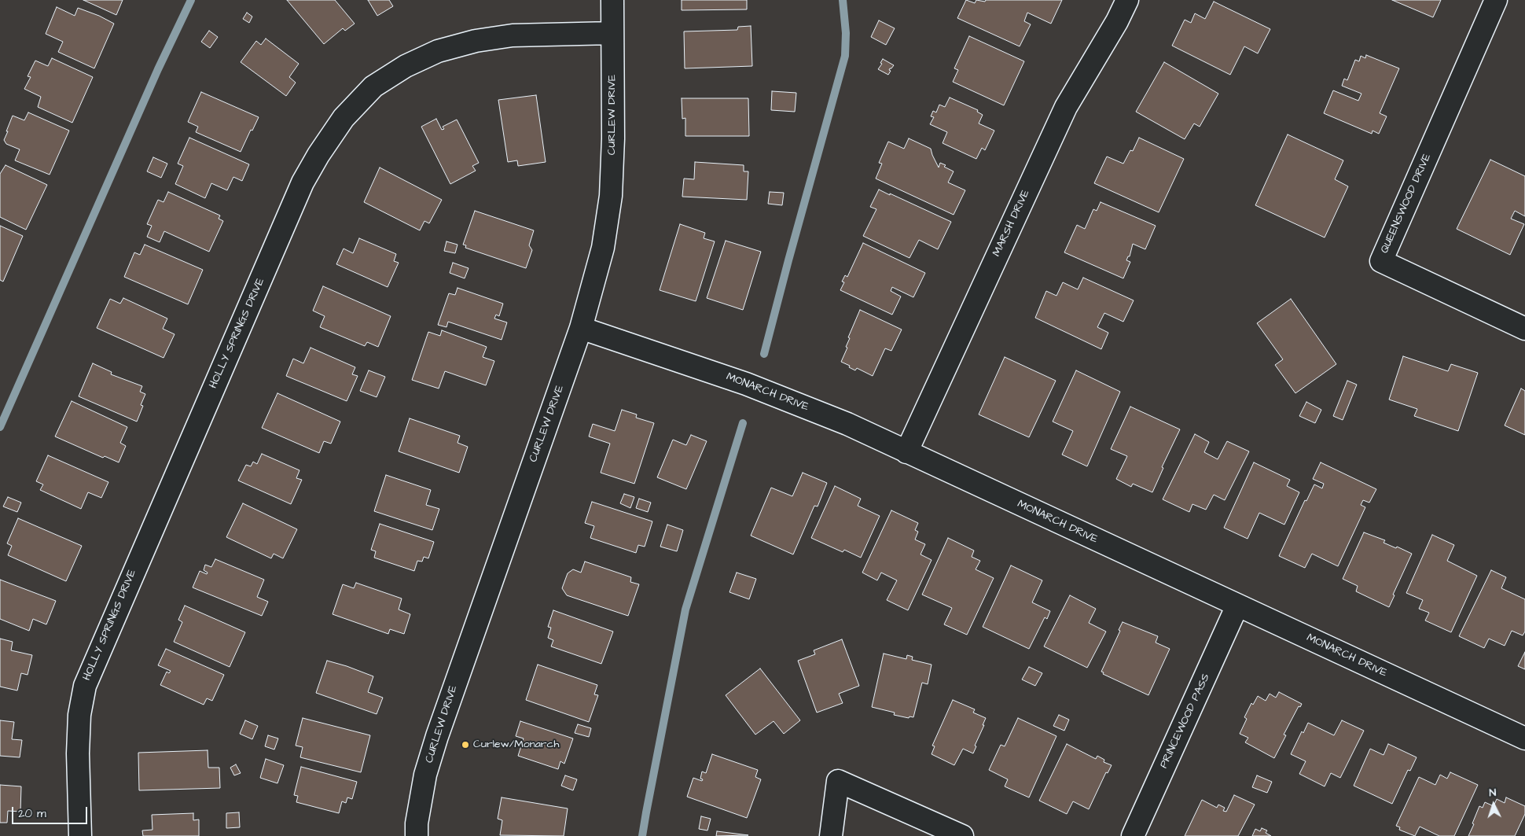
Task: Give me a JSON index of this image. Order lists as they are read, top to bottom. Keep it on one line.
{"streets":{"street":["CURLEW DRIVE","QUEENSWOOD DRIVE","MARSH DRIVE","HOLLY SPRINGS DRIVE","MONARCH DRIVE","PRINCEWOOD PASS"]},"crossings":[["CURLEW DRIVE","HOLLY SPRINGS DRIVE"],["CURLEW DRIVE","MONARCH DRIVE"],["MARSH DRIVE","MONARCH DRIVE"],["MONARCH DRIVE","PRINCEWOOD PASS"]],"places":["Curlew/Monarch"],"scale_bar":"20 m","north":"top"}
